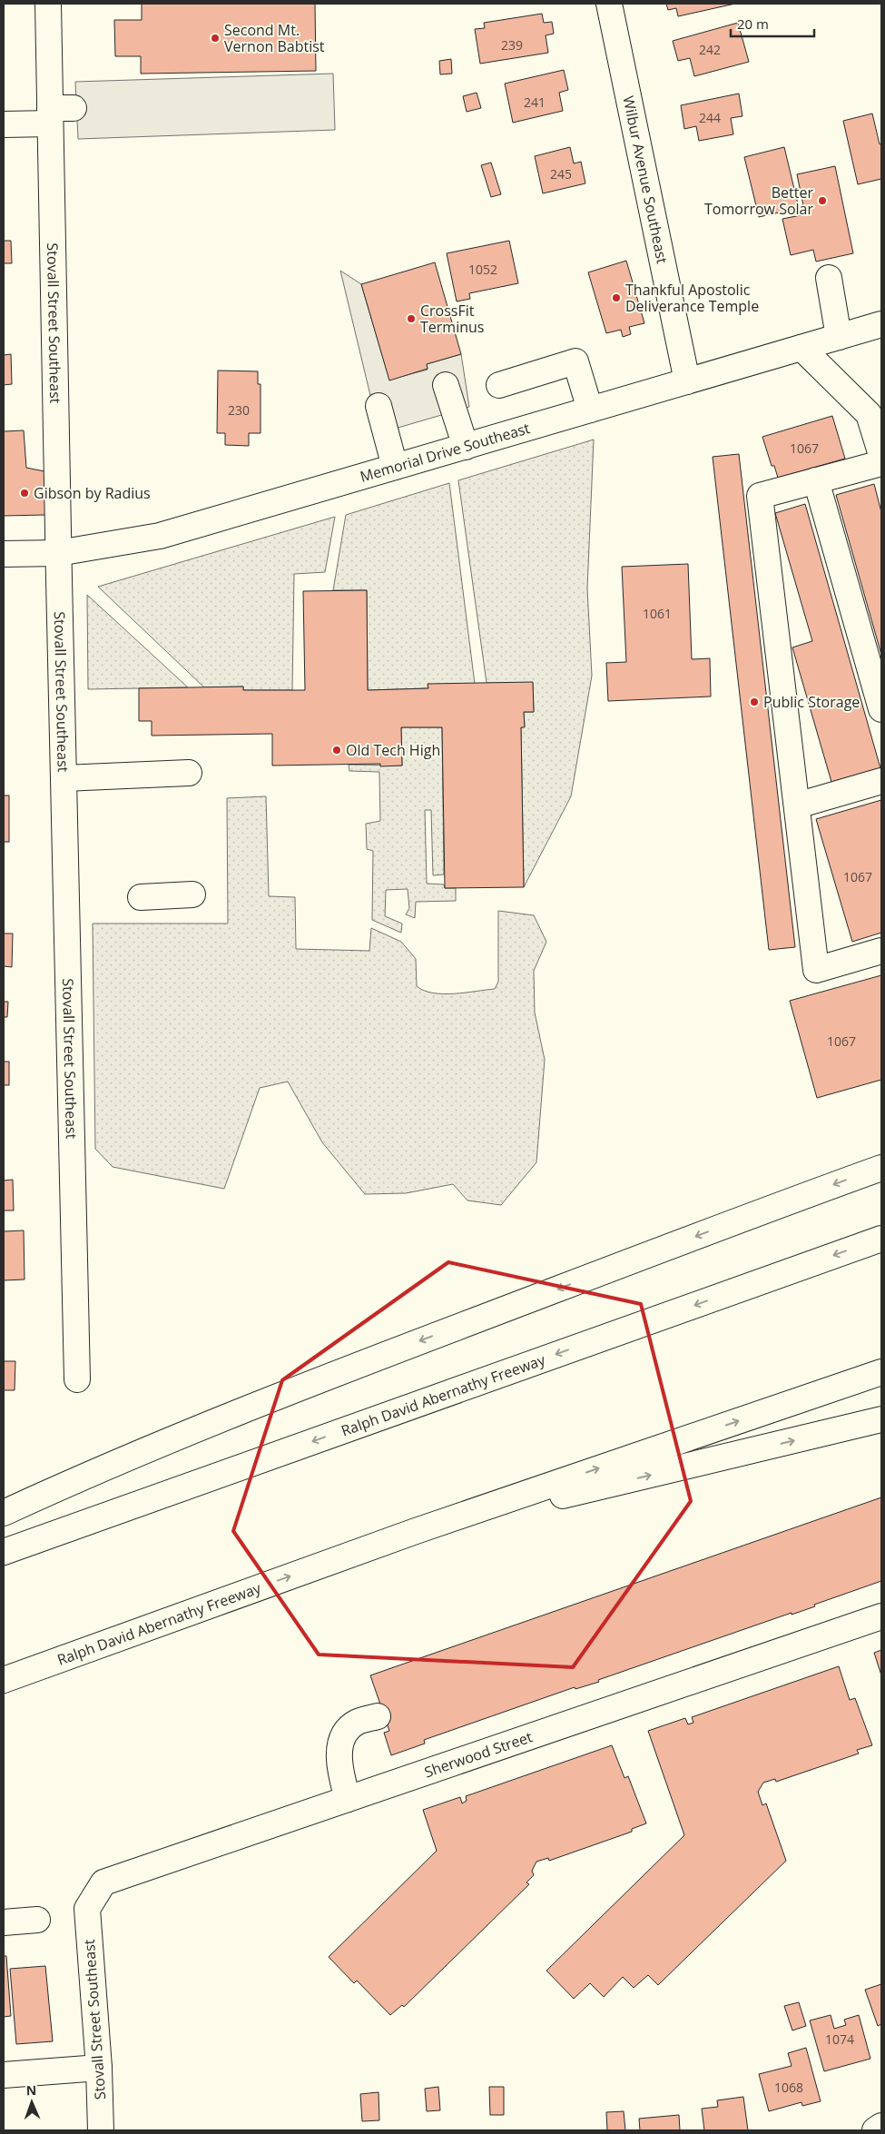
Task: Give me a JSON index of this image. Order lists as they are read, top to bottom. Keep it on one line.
{"streets":{"main road":["Wilbur Avenue Southeast","Stovall Street Southeast","Memorial Drive Southeast","Ralph David Abernathy Freeway","Sherwood Street"]},"crossings":[["Wilbur Avenue Southeast","Memorial Drive Southeast"],["Stovall Street Southeast","Memorial Drive Southeast"],["Stovall Street Southeast","Sherwood Street"]],"places":["Second Mt. Vernon Babtist","Better Tomorrow Solar","Thankful Apostolic Deliverance Temple","CrossFit Terminus","Gibson by Radius","Public Storage","Old Tech High"],"house_numbers":["239","242","241","244","245","1052","230","1067","1061","1067","1067","1074","1068"],"scale_bar":"20 m","north":"top"}
